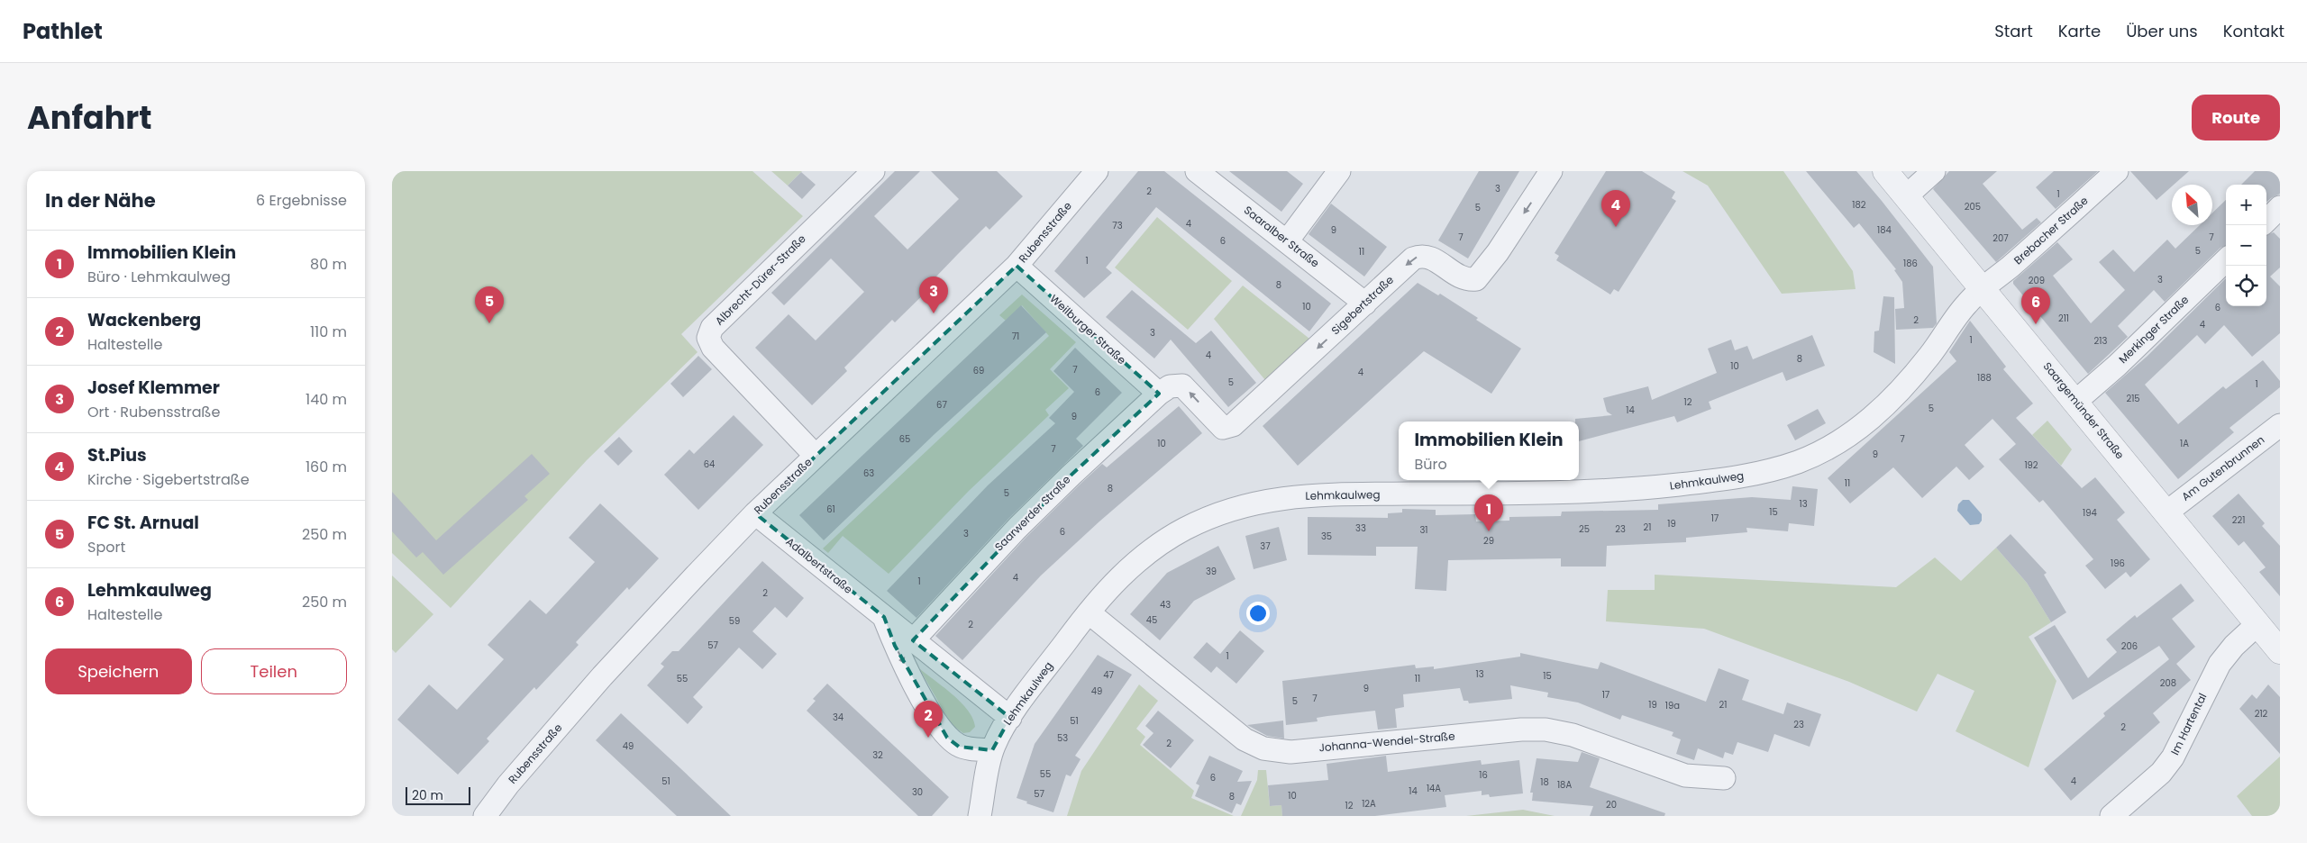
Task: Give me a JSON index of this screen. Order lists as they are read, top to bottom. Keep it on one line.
{"streets":{"street":["Brebacher Straße","Rubensstraße","Saaralber Straße","Albrecht-Dürer-Straße","Sigebertstraße","Weilburger Straße","Merkinger Straße","Saargemünder Straße","Am Gutenbrunnen","Lehmkaulweg","Saarwerder Straße","Adalbertstraße","Im Hartental","Johanna-Wendel-Straße"]},"crossings":[["Brebacher Straße","Saargemünder Straße"],["Brebacher Straße","Lehmkaulweg"],["Rubensstraße","Albrecht-Dürer-Straße"],["Rubensstraße","Weilburger Straße"],["Rubensstraße","Adalbertstraße"],["Saaralber Straße","Sigebertstraße"],["Sigebertstraße","Weilburger Straße"],["Sigebertstraße","Saarwerder Straße"],["Weilburger Straße","Saarwerder Straße"],["Merkinger Straße","Saargemünder Straße"],["Saargemünder Straße","Am Gutenbrunnen"],["Saargemünder Straße","Lehmkaulweg"],["Saargemünder Straße","Im Hartental"],["Lehmkaulweg","Adalbertstraße"],["Lehmkaulweg","Johanna-Wendel-Straße"],["Saarwerder Straße","Adalbertstraße"]],"one_way":["Sigebertstraße"],"house_numbers":["3","2","1","182","205","5","4","73","9","184","7","7","207","6","5","11","1","186","3","209","8","10","6","211","2","4","3","71","1","213","4","8","10","7","69","4","188","5","1","6","215","12","67","5","14","9","65","7","10","1A","7","9","64","192","63","11","8","5","13","61","15","194","17","221","19","21","33","25","23","31","6","3","35","29","37","196","39","4","1","2","43","45","59","2","57","206","1","13","47","15","55","11","208","9","49","17","7","5","19","21","19a","212","34","51","23","2","53","2","49","32","55","16","6","51","4","18","18A","14A","14","30","57","10","8","12A","20","12"],"scale_bar":"20 m","north":"top left","page":{"header":"Pathlet","nav":["Start","Karte","Über uns","Kontakt"],"title":"Anfahrt","buttons":["Route",["Speichern","Teilen"]],"heading":["In der Nähe","6 Ergebnisse"],"map_buttons":["+","−"],"pins":["4","3","5","6","1","2"],"list":[{"mark":"1","name":"Immobilien Klein","note":"Büro · Lehmkaulweg","value":"80 m"},{"mark":"2","name":"Wackenberg","note":"Haltestelle","value":"110 m"},{"mark":"3","name":"Josef Klemmer","note":"Ort · Rubensstraße","value":"140 m"},{"mark":"4","name":"St.Pius","note":"Kirche · Sigebertstraße","value":"160 m"},{"mark":"5","name":"FC St. Arnual","note":"Sport","value":"250 m"},{"mark":"6","name":"Lehmkaulweg","note":"Haltestelle","value":"250 m"}],"popup":["Immobilien Klein","Büro"],"scale":"20 m"}}
